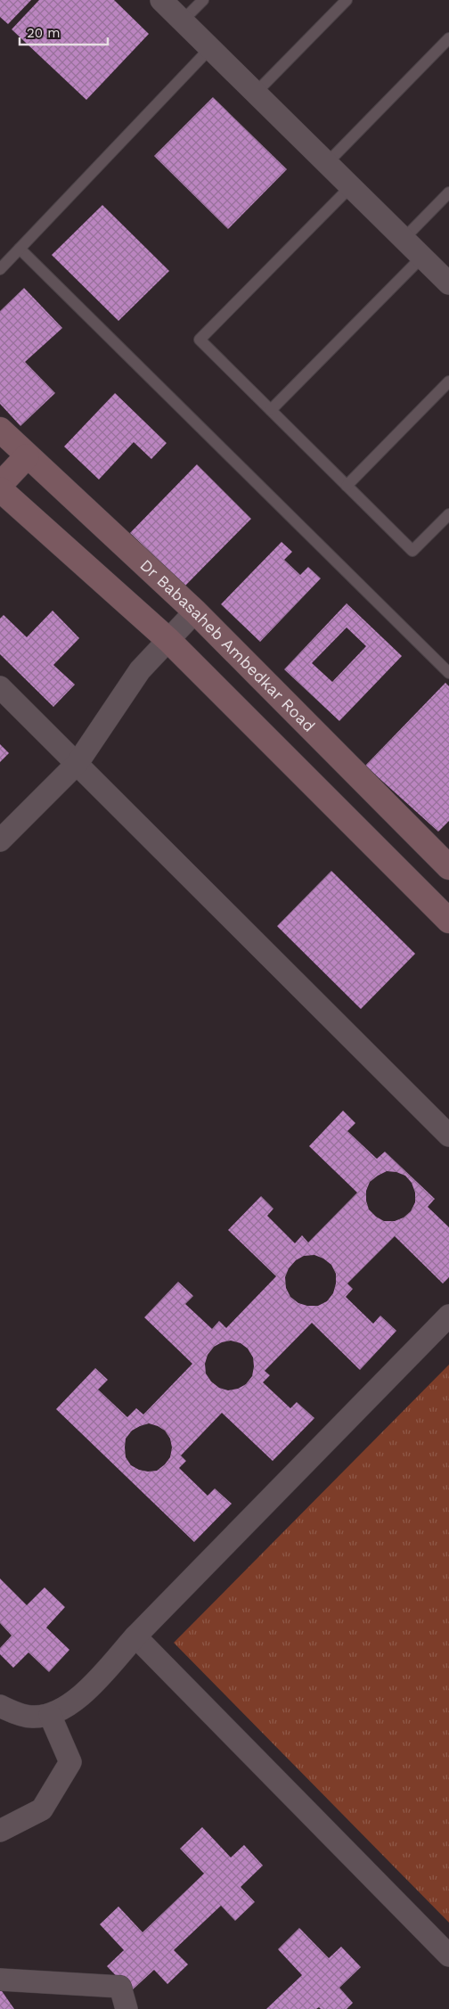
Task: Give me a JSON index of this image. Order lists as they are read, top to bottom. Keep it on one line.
{"streets":{"main road":["Dr Babasaheb Ambedkar Road"]},"scale_bar":"20 m"}
